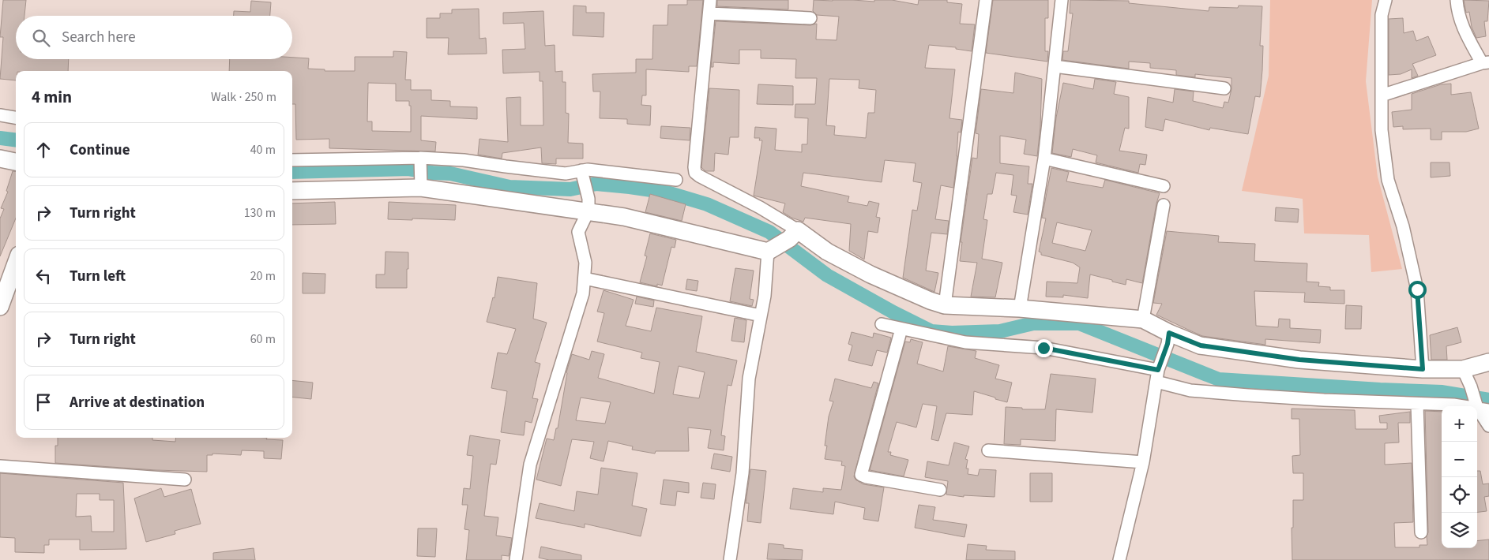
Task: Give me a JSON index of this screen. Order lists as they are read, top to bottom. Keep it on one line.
{"page":{"search":"Search here","heading":["4 min","Walk · 250 m"],"list":[["Continue","40 m"],["Turn right","130 m"],["Turn left","20 m"],["Turn right","60 m"],"Arrive at destination"],"map_buttons":["+","−"]}}
